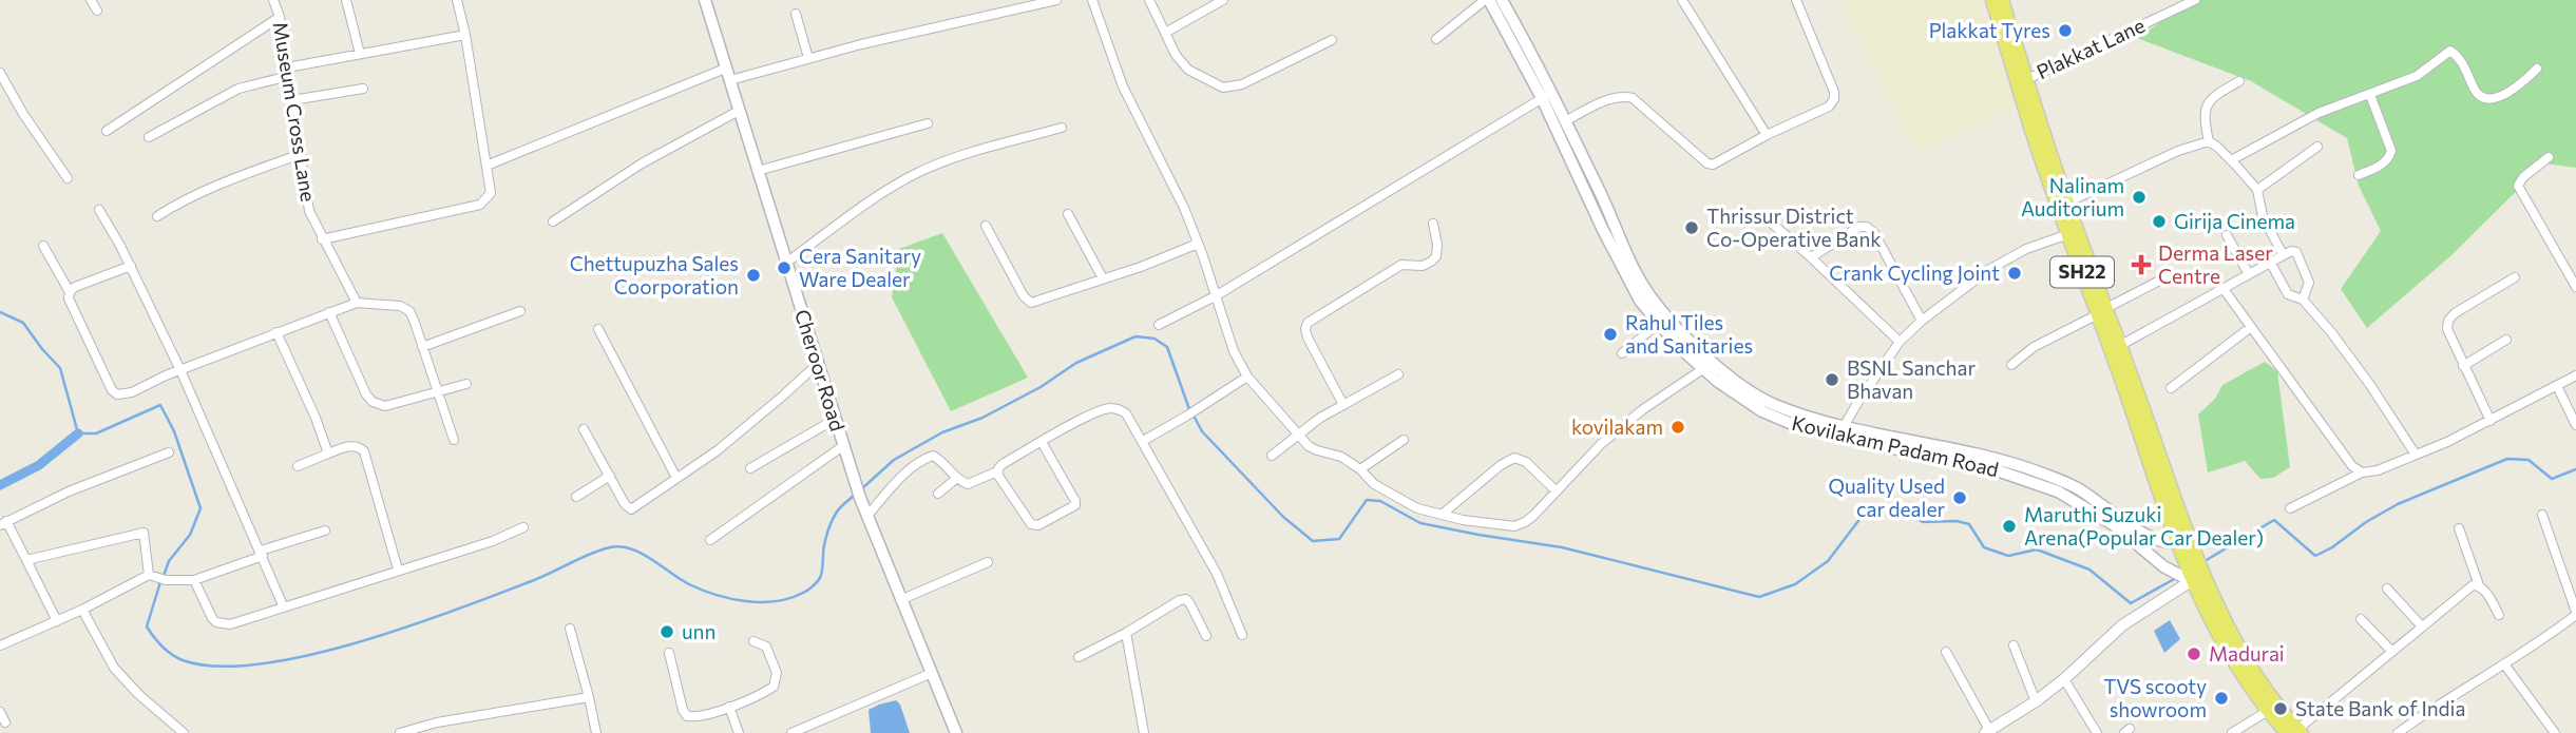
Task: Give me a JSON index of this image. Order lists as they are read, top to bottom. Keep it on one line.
{"streets":{"main road":["SH22","Cheroor Road","Kovilakam Padam Road"],"street":["Plakkat Lane","Museum Cross Lane"]},"crossings":[["Plakkat Lane","SH22"],["SH22","Kovilakam Padam Road"]],"places":{"other":["Plakkat Tyres","Nalinam Auditorium","Girija Cinema","Thrissur District Co-Operative Bank","Cera Sanitary Ware Dealer","Crank Cycling Joint","Chettupuzha Sales Coorporation","Rahul Tiles and Sanitaries","BSNL Sanchar Bhavan","kovilakam","Quality Used car dealer","Maruthi Suzuki Arena(Popular Car Dealer)","unn","Madurai","TVS scooty showroom","State Bank of India"],"health":["Derma Laser Centre"]}}
